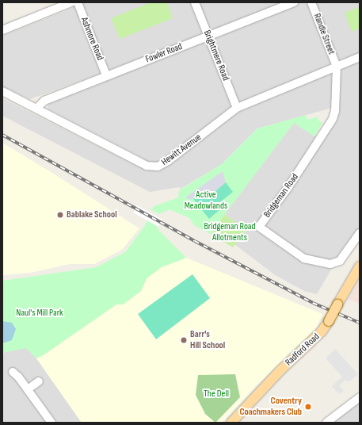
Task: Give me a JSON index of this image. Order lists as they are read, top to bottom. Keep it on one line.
{"streets":{"main road":["Radford Road"],"street":["Randle Street","Ashmore Road","Fowler Road","Brightmere Road","Hewitt Avenue","Bridgeman Road"]},"crossings":[["Randle Street","Hewitt Avenue"],["Randle Street","Bridgeman Road"],["Ashmore Road","Fowler Road"],["Fowler Road","Brightmere Road"],["Fowler Road","Hewitt Avenue"],["Brightmere Road","Hewitt Avenue"],["Hewitt Avenue","Bridgeman Road"]],"parks":["Active Meadowlands","Bridgeman Road Allotments","Naul's Mill Park","The Dell"],"places":["Bablake School","Barr's Hill School","Coventry Coachmakers Club"]}
